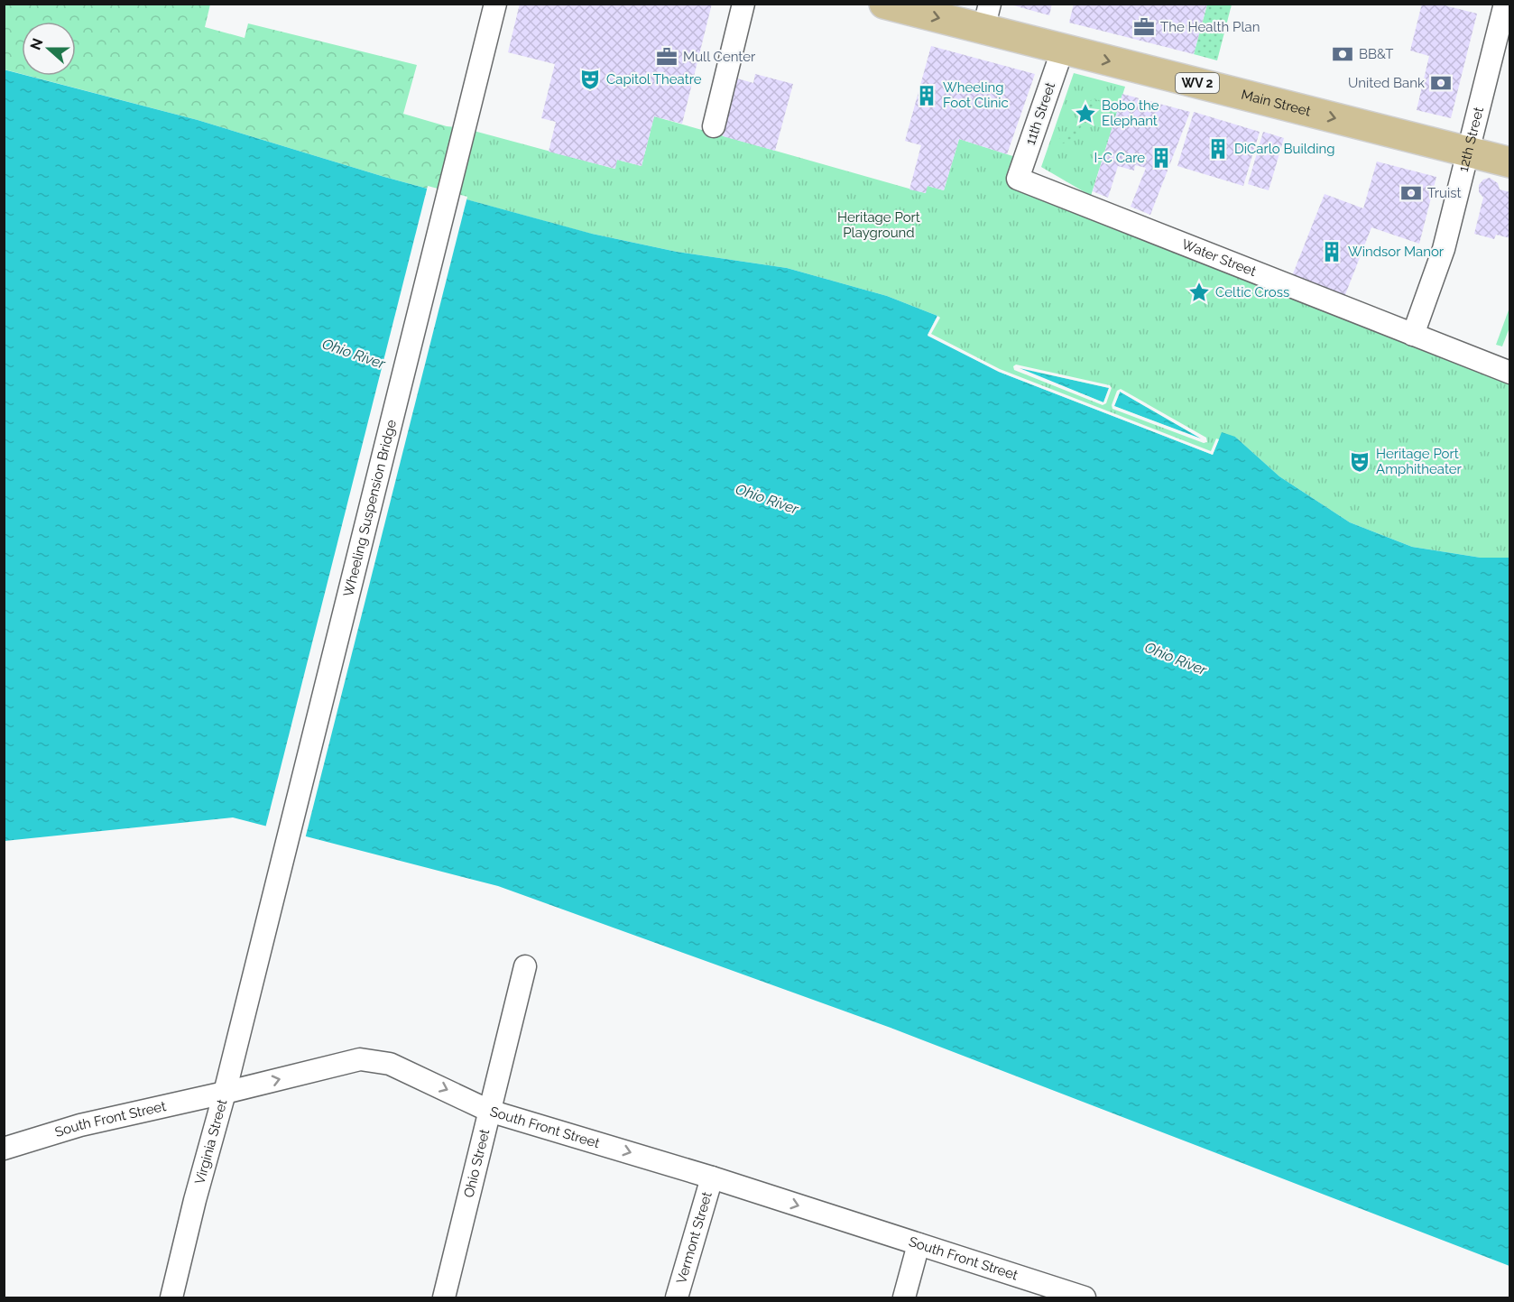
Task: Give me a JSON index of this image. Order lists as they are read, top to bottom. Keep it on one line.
{"streets":{"main road":["WV 2","Main Street"],"street":["11th Street","12th Street","Water Street","Wheeling Suspension Bridge","South Front Street","Virginia Street","Ohio Street","Vermont Street"]},"crossings":[["Main Street","11th Street"],["Main Street","12th Street"],["11th Street","Water Street"],["12th Street","Water Street"],["Wheeling Suspension Bridge","Virginia Street"],["South Front Street","Virginia Street"],["South Front Street","Ohio Street"],["South Front Street","Vermont Street"]],"one_way":["Main Street","South Front Street"],"water":["Ohio River"],"parks":["Heritage Port Playground"],"places":{"office":["The Health Plan","Mull Center"],"bank":["BB&T","United Bank","Truist"],"theatre":["Capitol Theatre","Heritage Port Amphitheater"],"building":["Wheeling Foot Clinic","DiCarlo Building","I-C Care","Windsor Manor"],"place":["Bobo the Elephant","Celtic Cross"]},"north":"left"}
